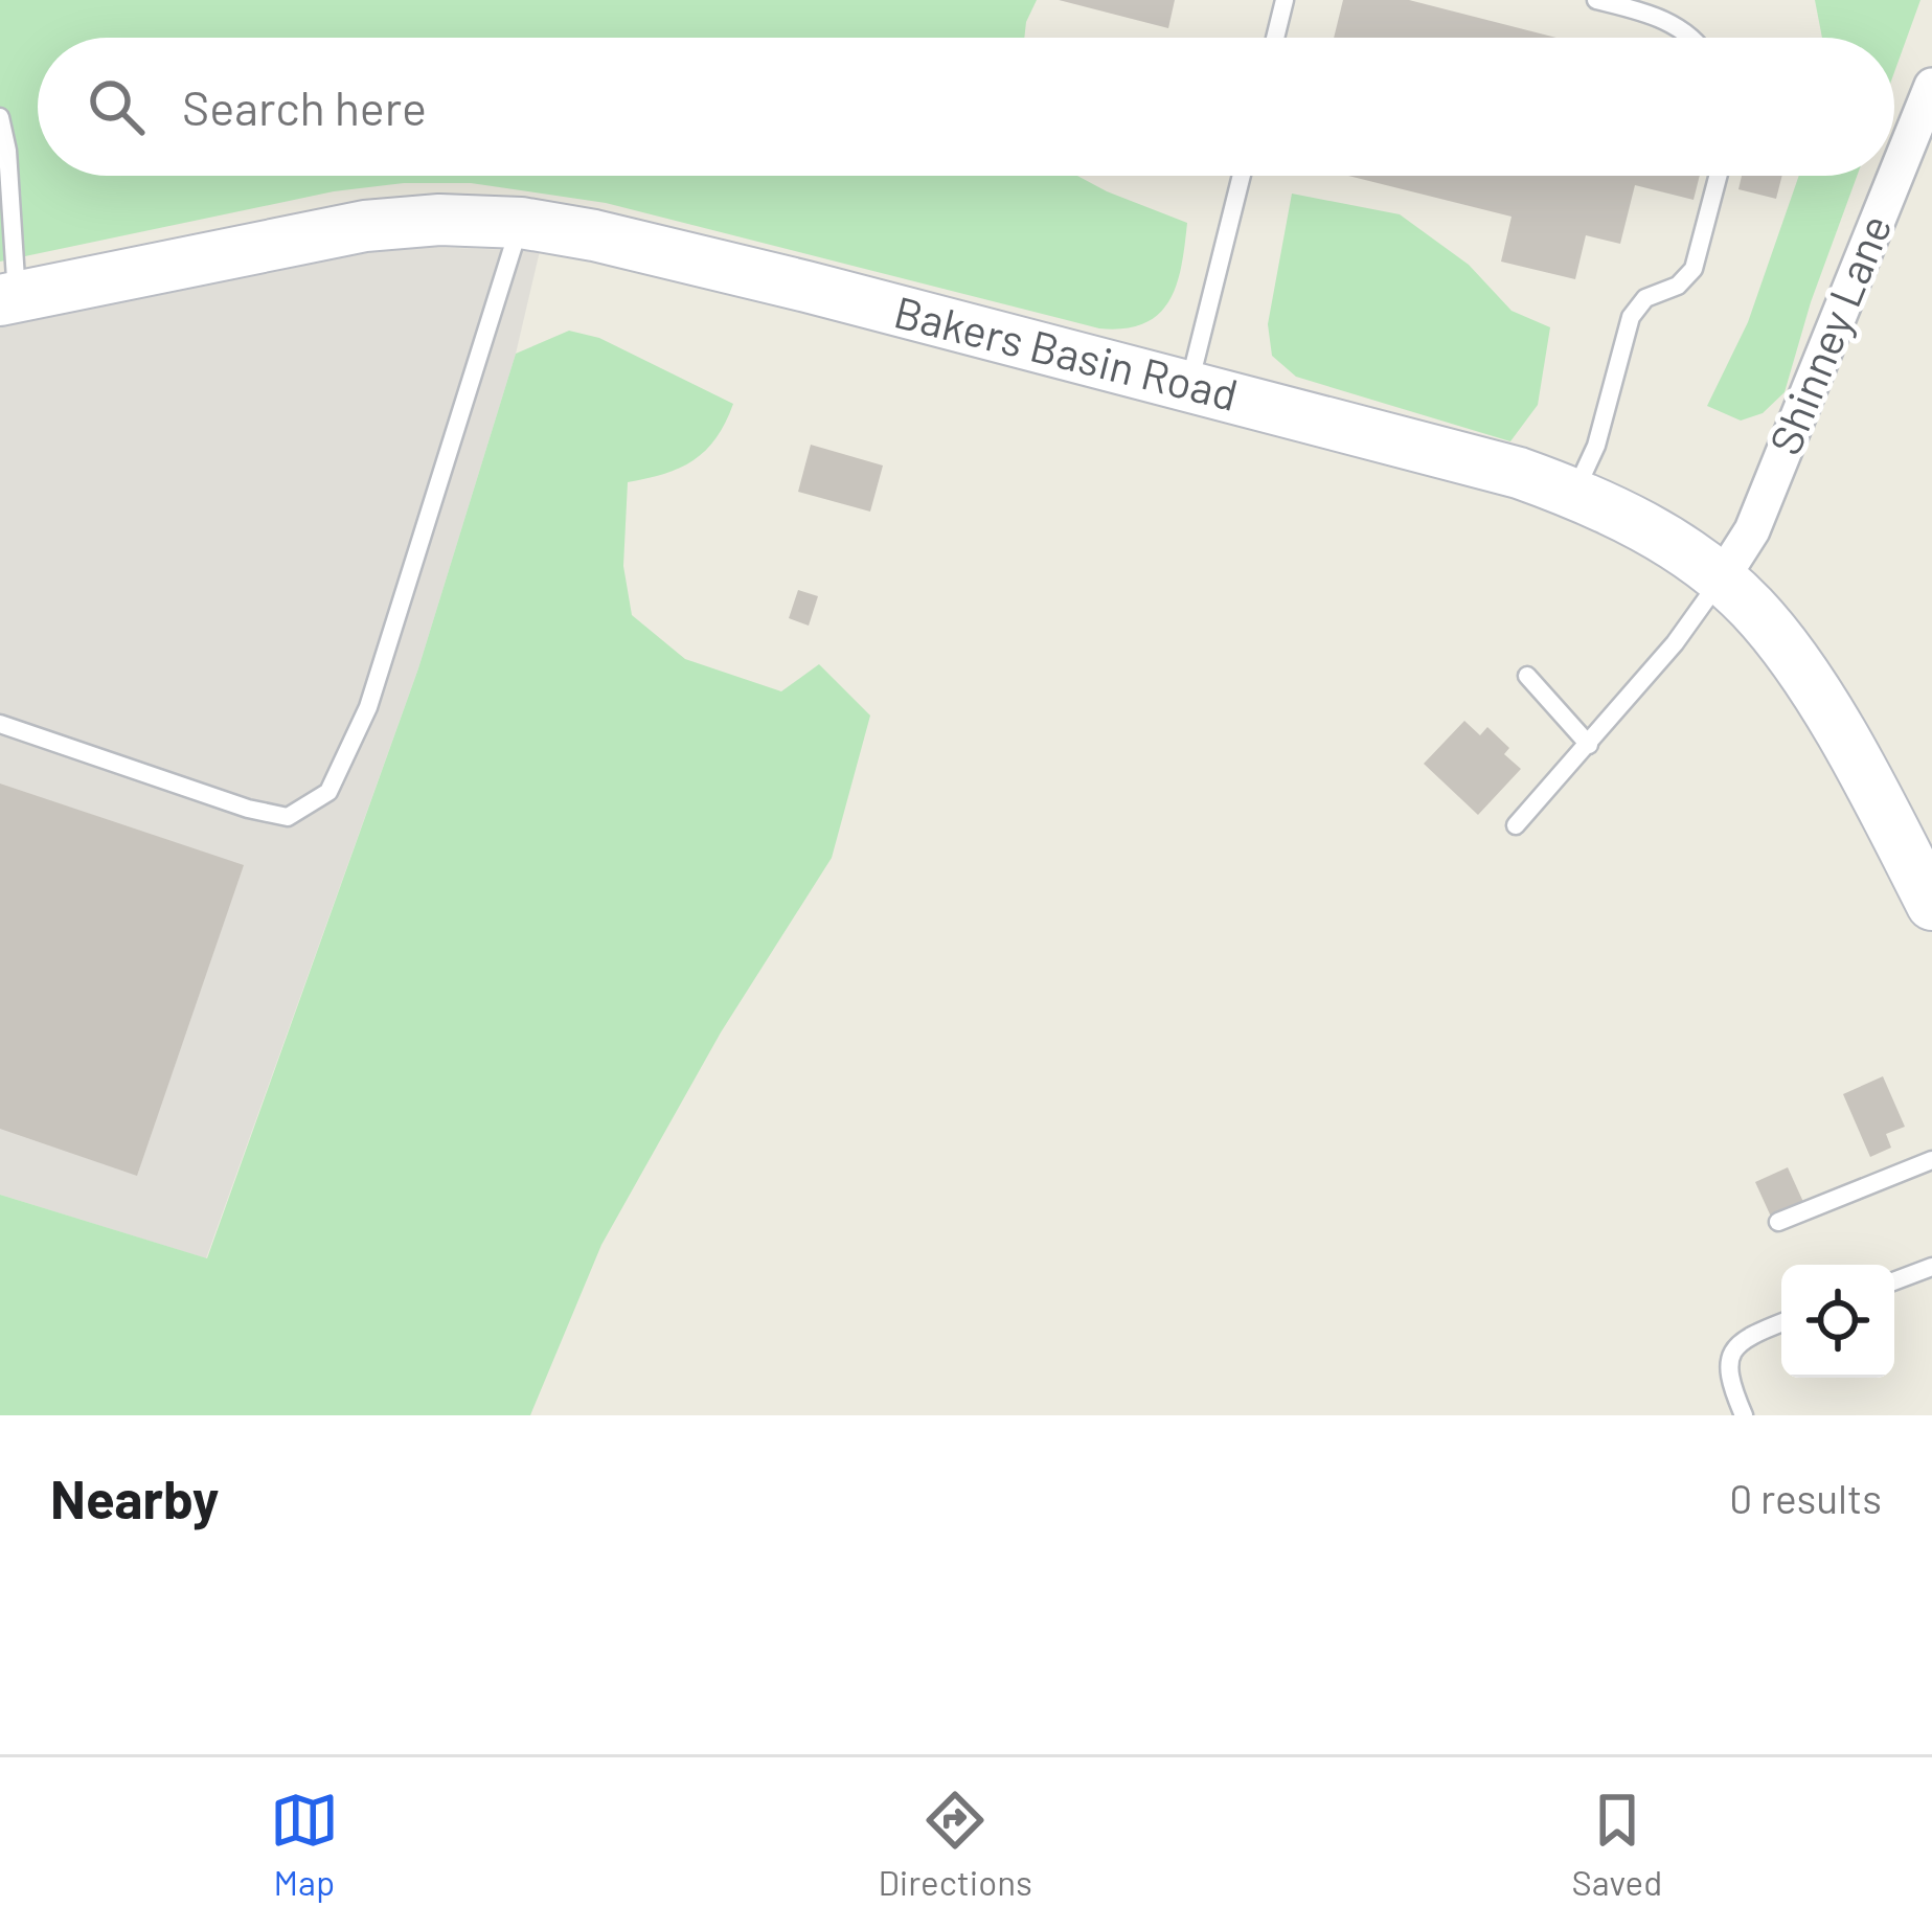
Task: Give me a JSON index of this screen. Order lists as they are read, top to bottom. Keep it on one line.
{"streets":{"main road":["Bakers Basin Road"],"street":["Shinney Lane"]},"crossings":[["Shinney Lane","Bakers Basin Road"]],"page":{"search":"Search here","heading":["Nearby","0 results"],"nav":["Map","Directions","Saved"]}}
